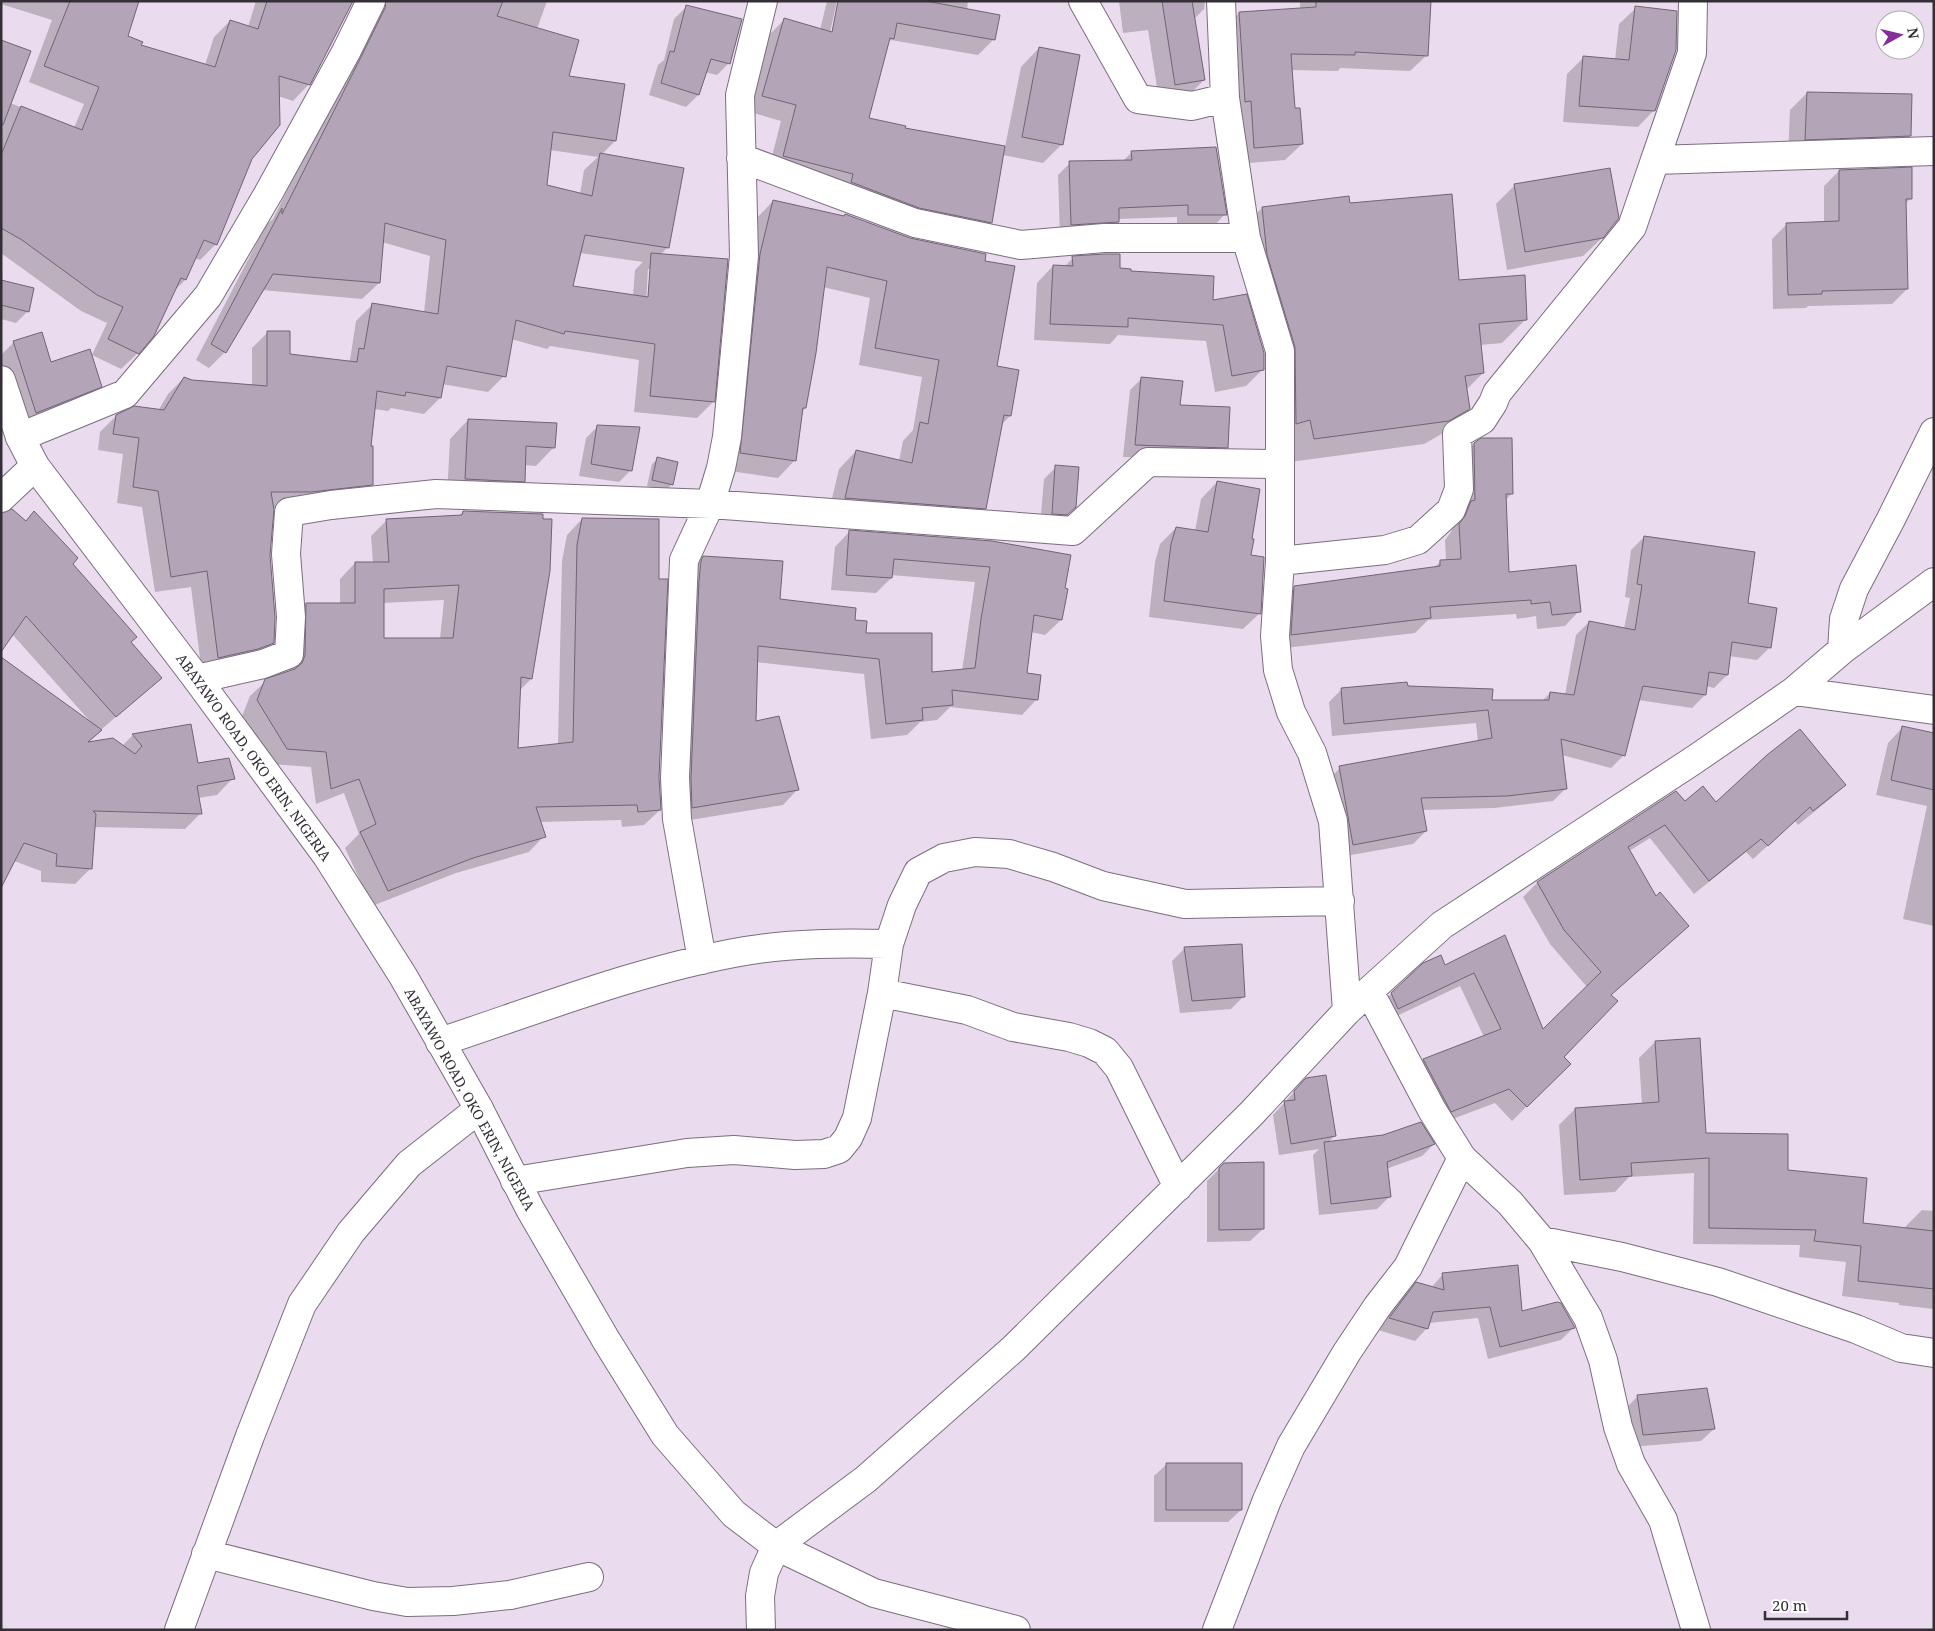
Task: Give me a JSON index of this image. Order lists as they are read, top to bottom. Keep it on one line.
{"streets":{"street":["ABAYAWO ROAD, OKO ERIN, NIGERIA"]},"scale_bar":"20 m","north":"right"}
